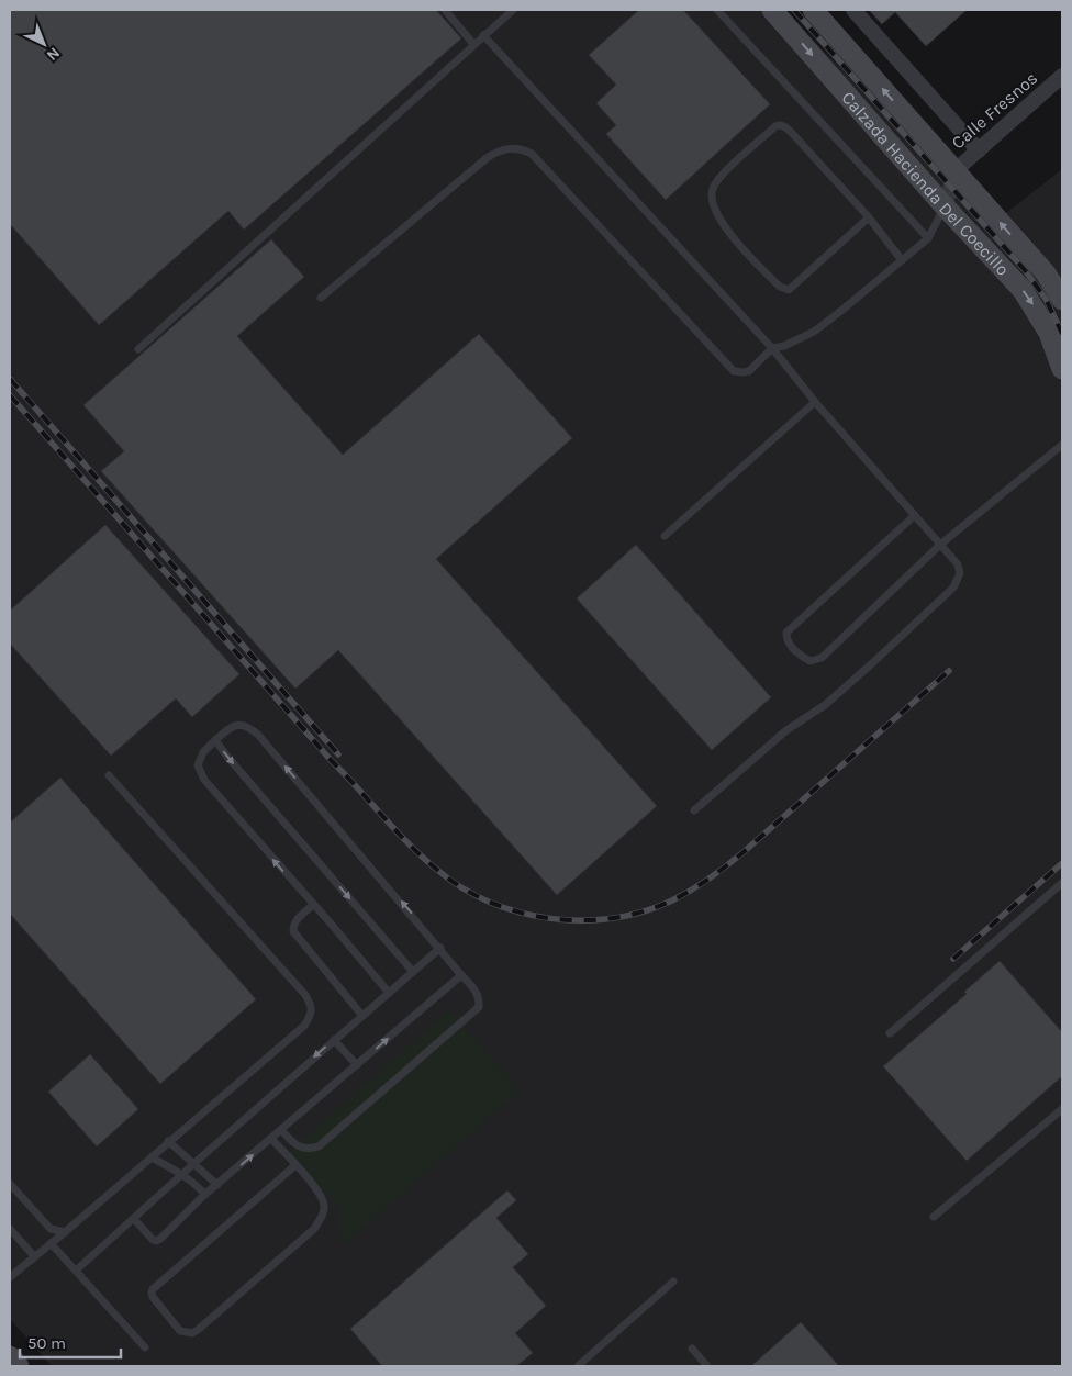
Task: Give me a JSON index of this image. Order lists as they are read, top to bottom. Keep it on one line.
{"streets":{"main road":["Calzada Hacienda Del Coecillo"],"street":["Calle Fresnos"]},"crossings":[["Calle Fresnos","Calzada Hacienda Del Coecillo"]],"scale_bar":"50 m","north":"bottom right"}
